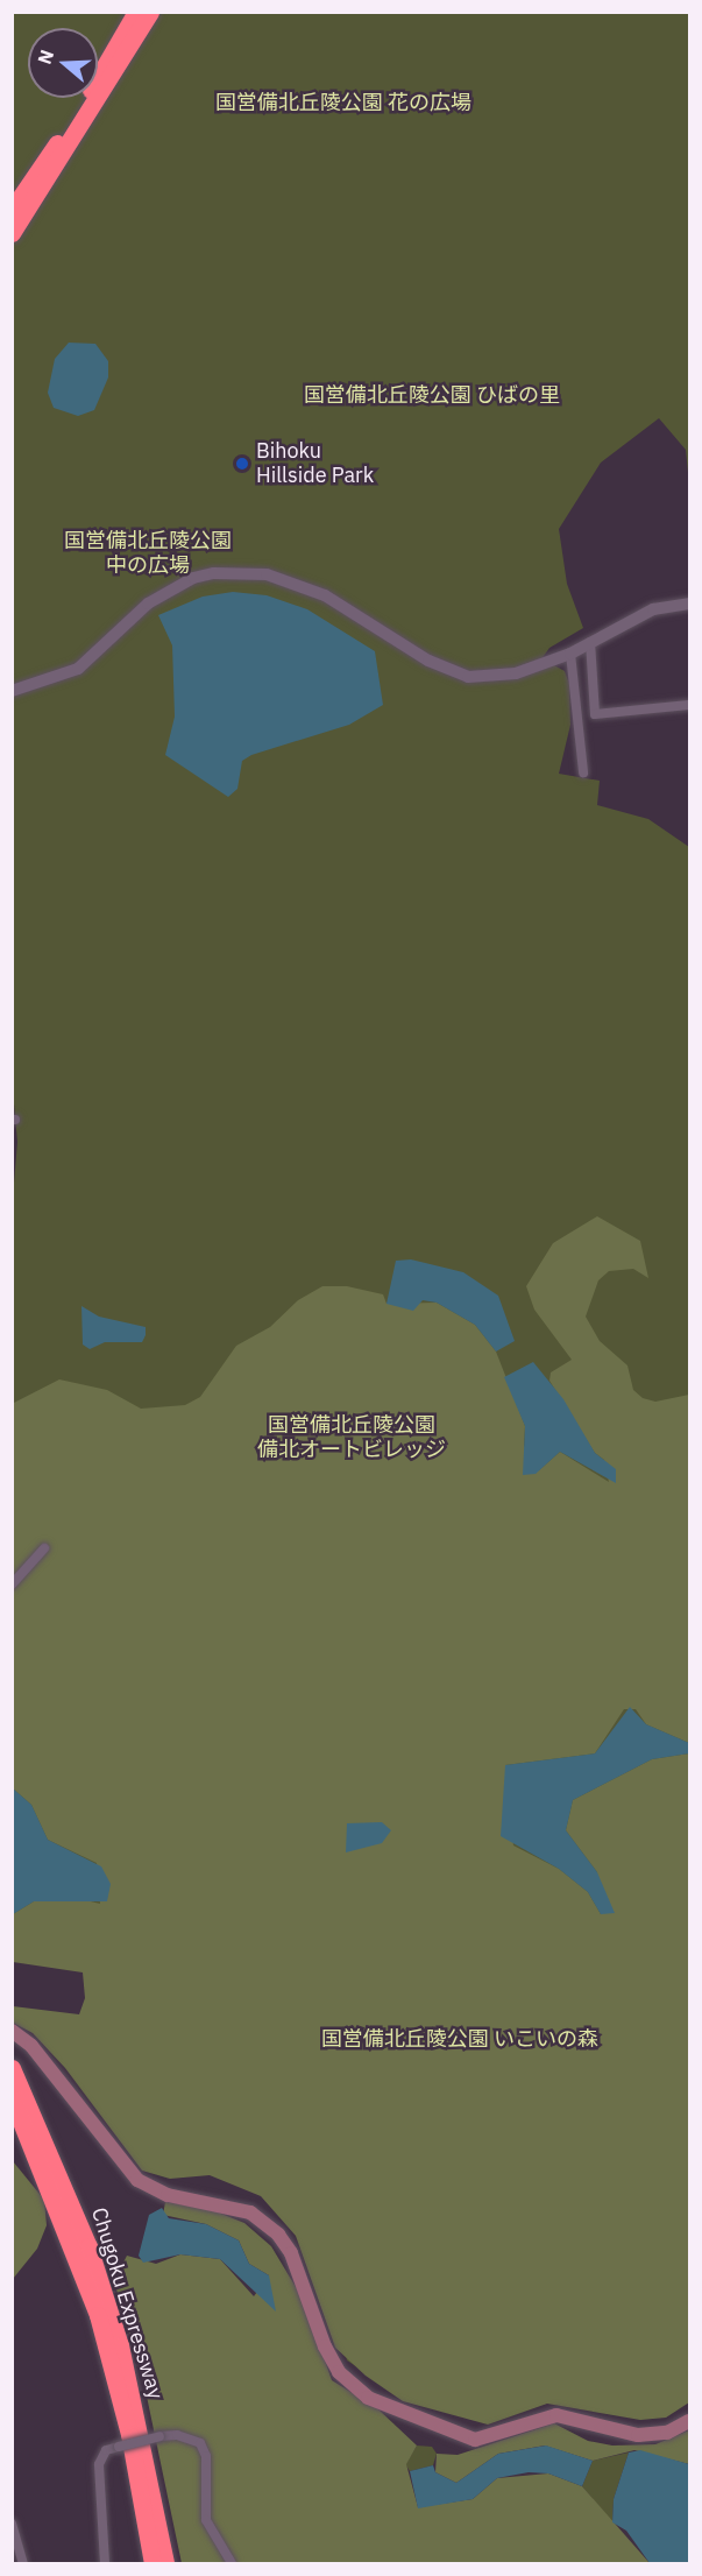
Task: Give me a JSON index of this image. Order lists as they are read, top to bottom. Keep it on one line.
{"streets":{"highway":["Chugoku Expressway"]},"parks":["国営備北丘陵公園 花の広場","国営備北丘陵公園 ひばの里","国営備北丘陵公園 中の広場","国営備北丘陵公園 備北オートビレッジ","国営備北丘陵公園 いこいの森"],"places":["Bihoku Hillside Park"],"north":"left"}
